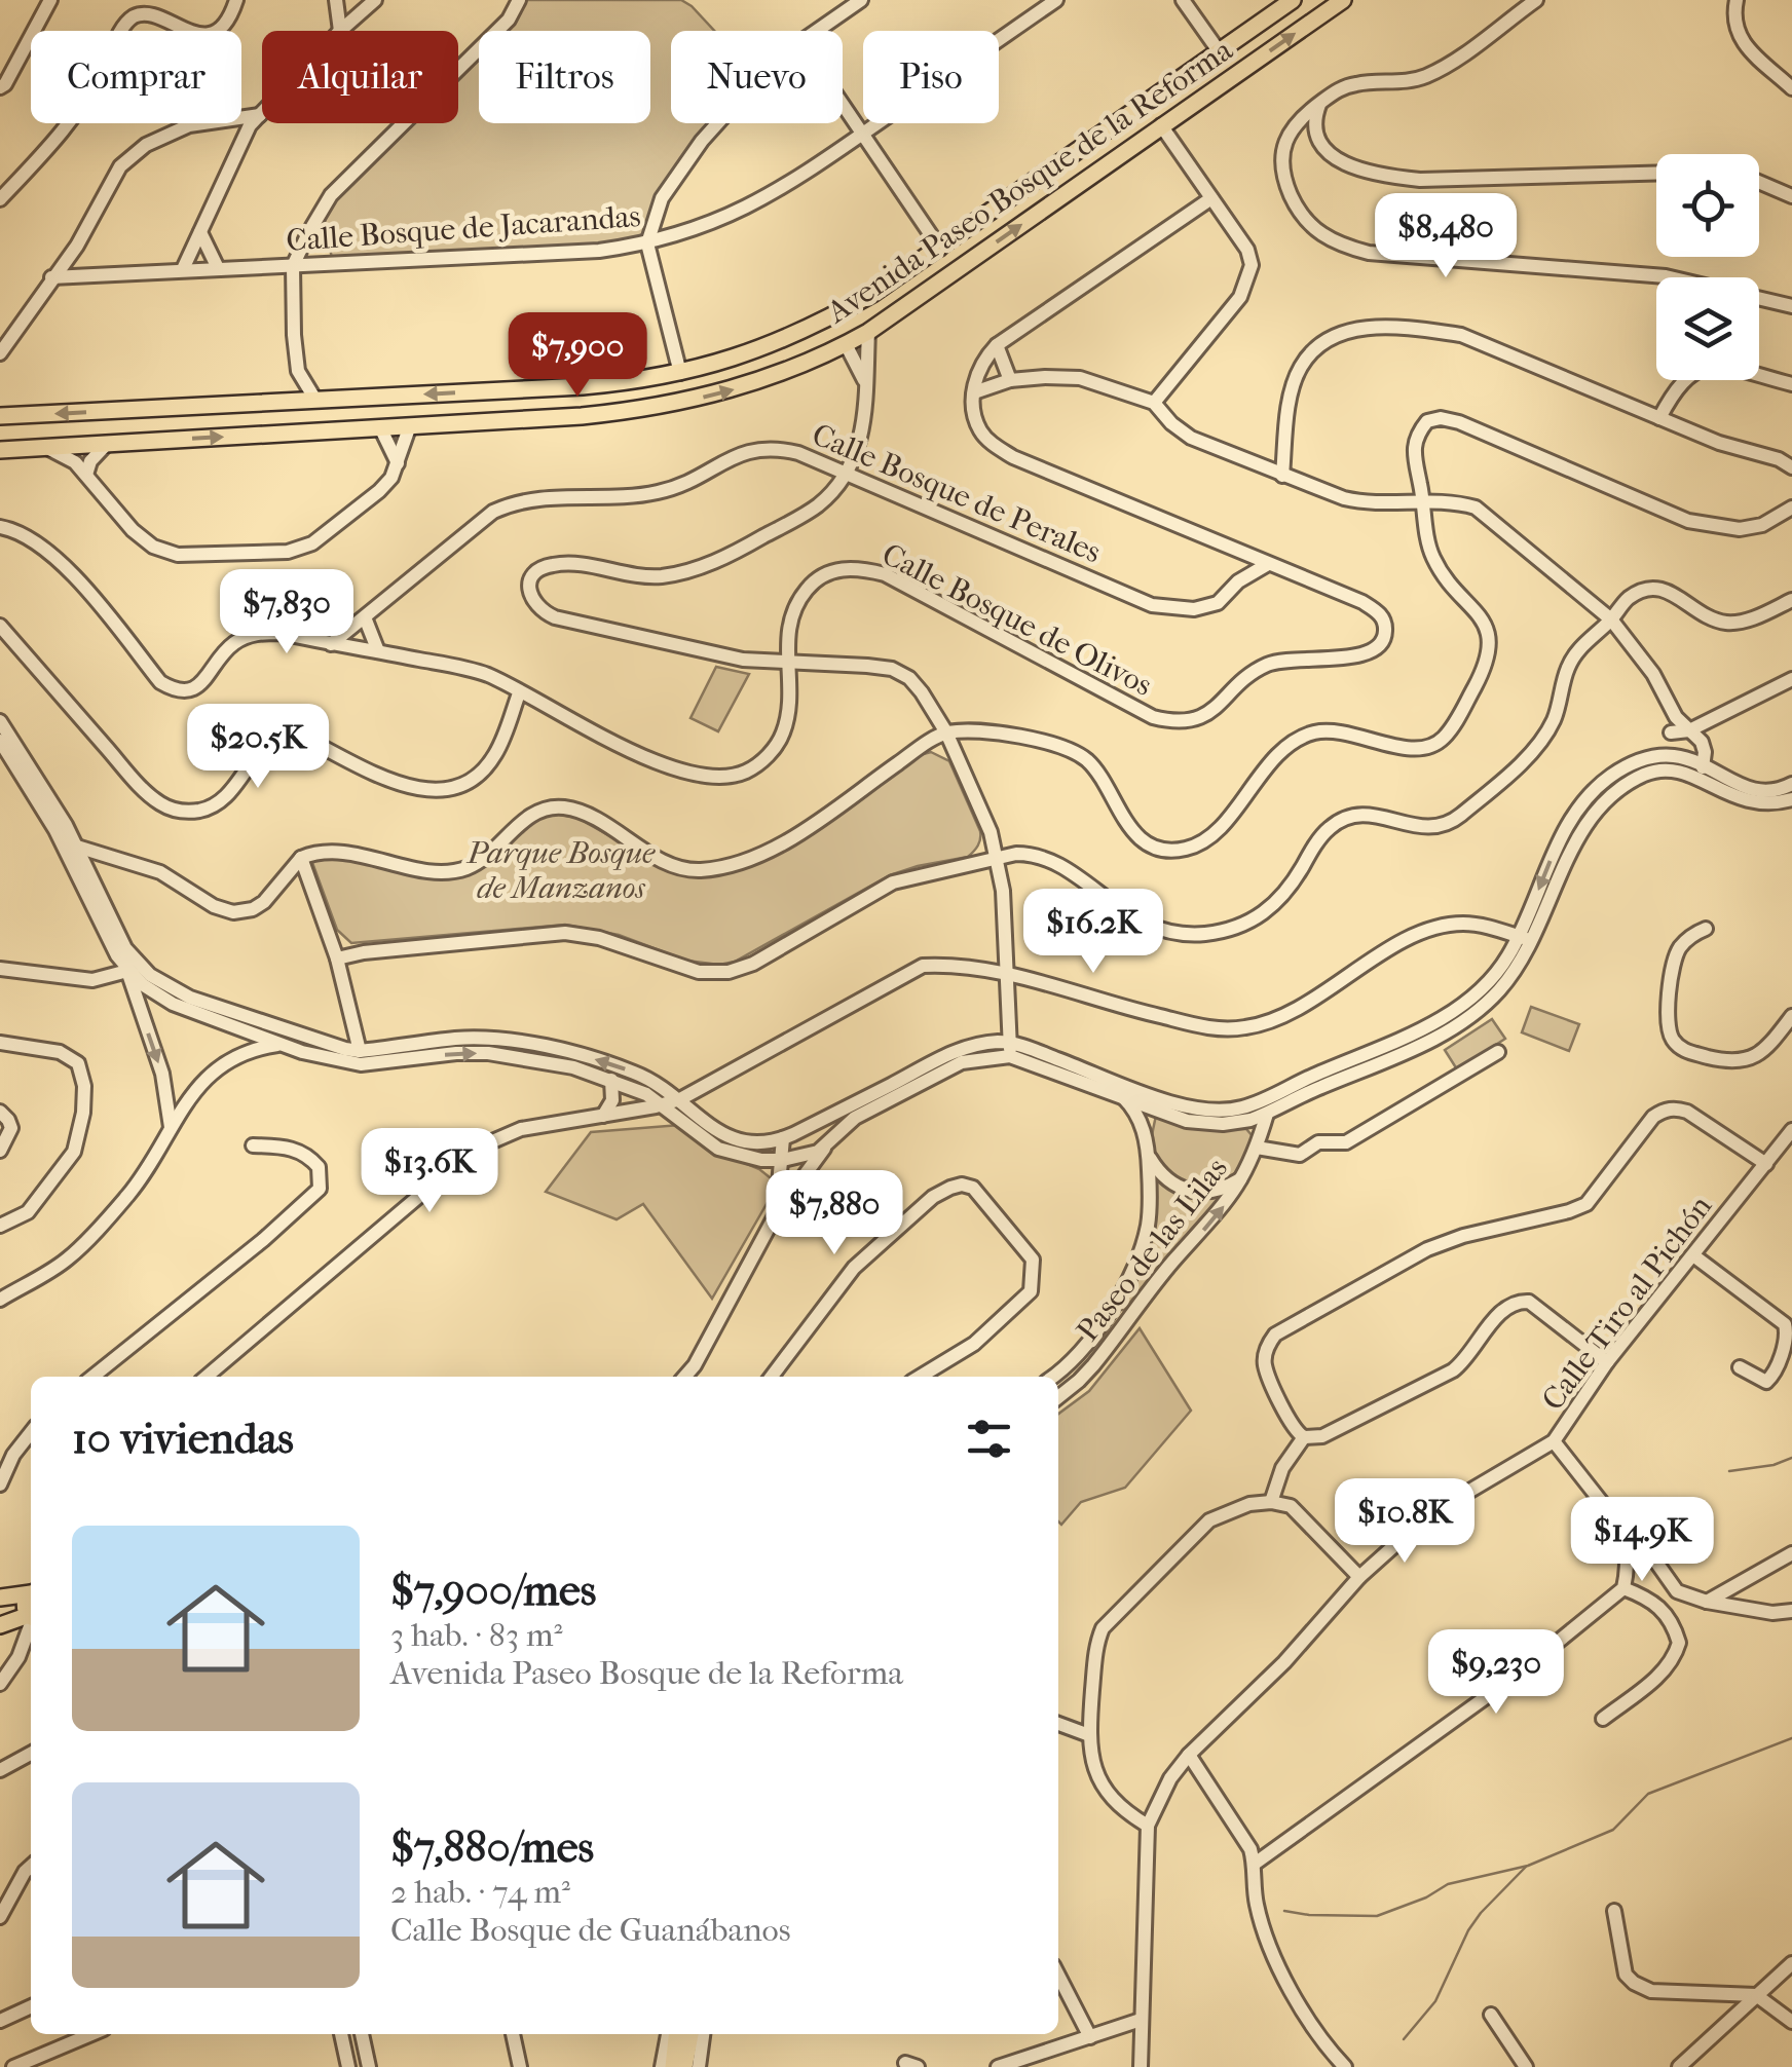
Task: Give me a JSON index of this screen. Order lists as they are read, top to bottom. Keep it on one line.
{"streets":{"main road":["Avenida Paseo Bosque de la Reforma"],"street":["Calle Bosque de Jacarandas","Calle Bosque de Perales","Calle Bosque de Olivos","Paseo de las Lilas","Calle Tiro al Pichón"]},"crossings":[["Calle Bosque de Perales","Calle Bosque de Olivos"]],"parks":["Parque Bosque de Manzanos"],"page":{"chip":["Comprar","Alquilar","Filtros","Nuevo","Piso"],"price":["$8,480","$7,900","$7,830","$20.5K","$16.2K","$13.6K","$7,880","$10.8K","$14.9K","$9,230"],"heading":"10 viviendas","list":[{"name":"$7,900/mes","note":"3 hab. · 83 m² · Avenida Paseo Bosque de la Reforma"},{"name":"$7,880/mes","note":"2 hab. · 74 m² · Calle Bosque de Guanábanos"}]}}
